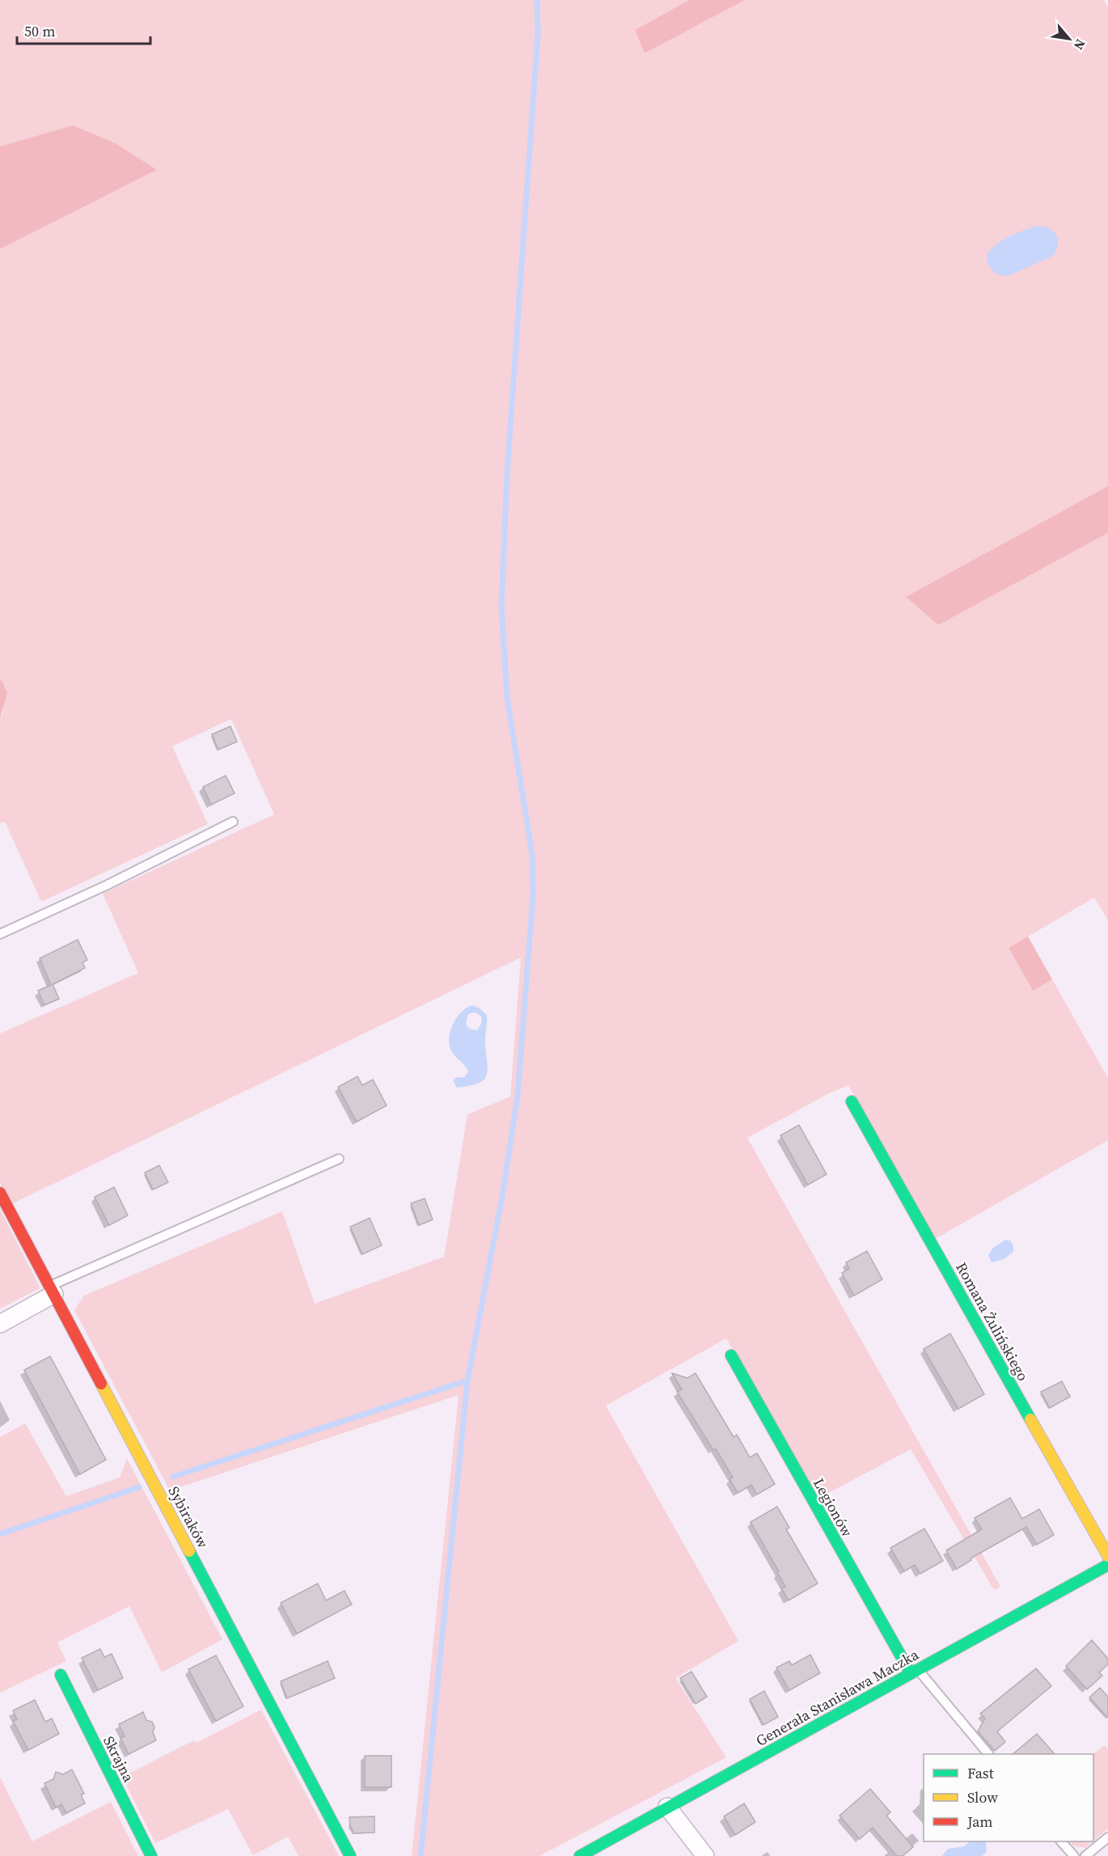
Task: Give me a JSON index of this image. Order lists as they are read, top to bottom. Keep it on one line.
{"streets":{"street":["Romana Żulińskiego","Legionów","Sybiraków","Generała Stanisława Maczka","Skrajna"]},"crossings":[["Legionów","Generała Stanisława Maczka"]],"legend":["Fast","Slow","Jam"],"scale_bar":"50 m","north":"bottom right"}
